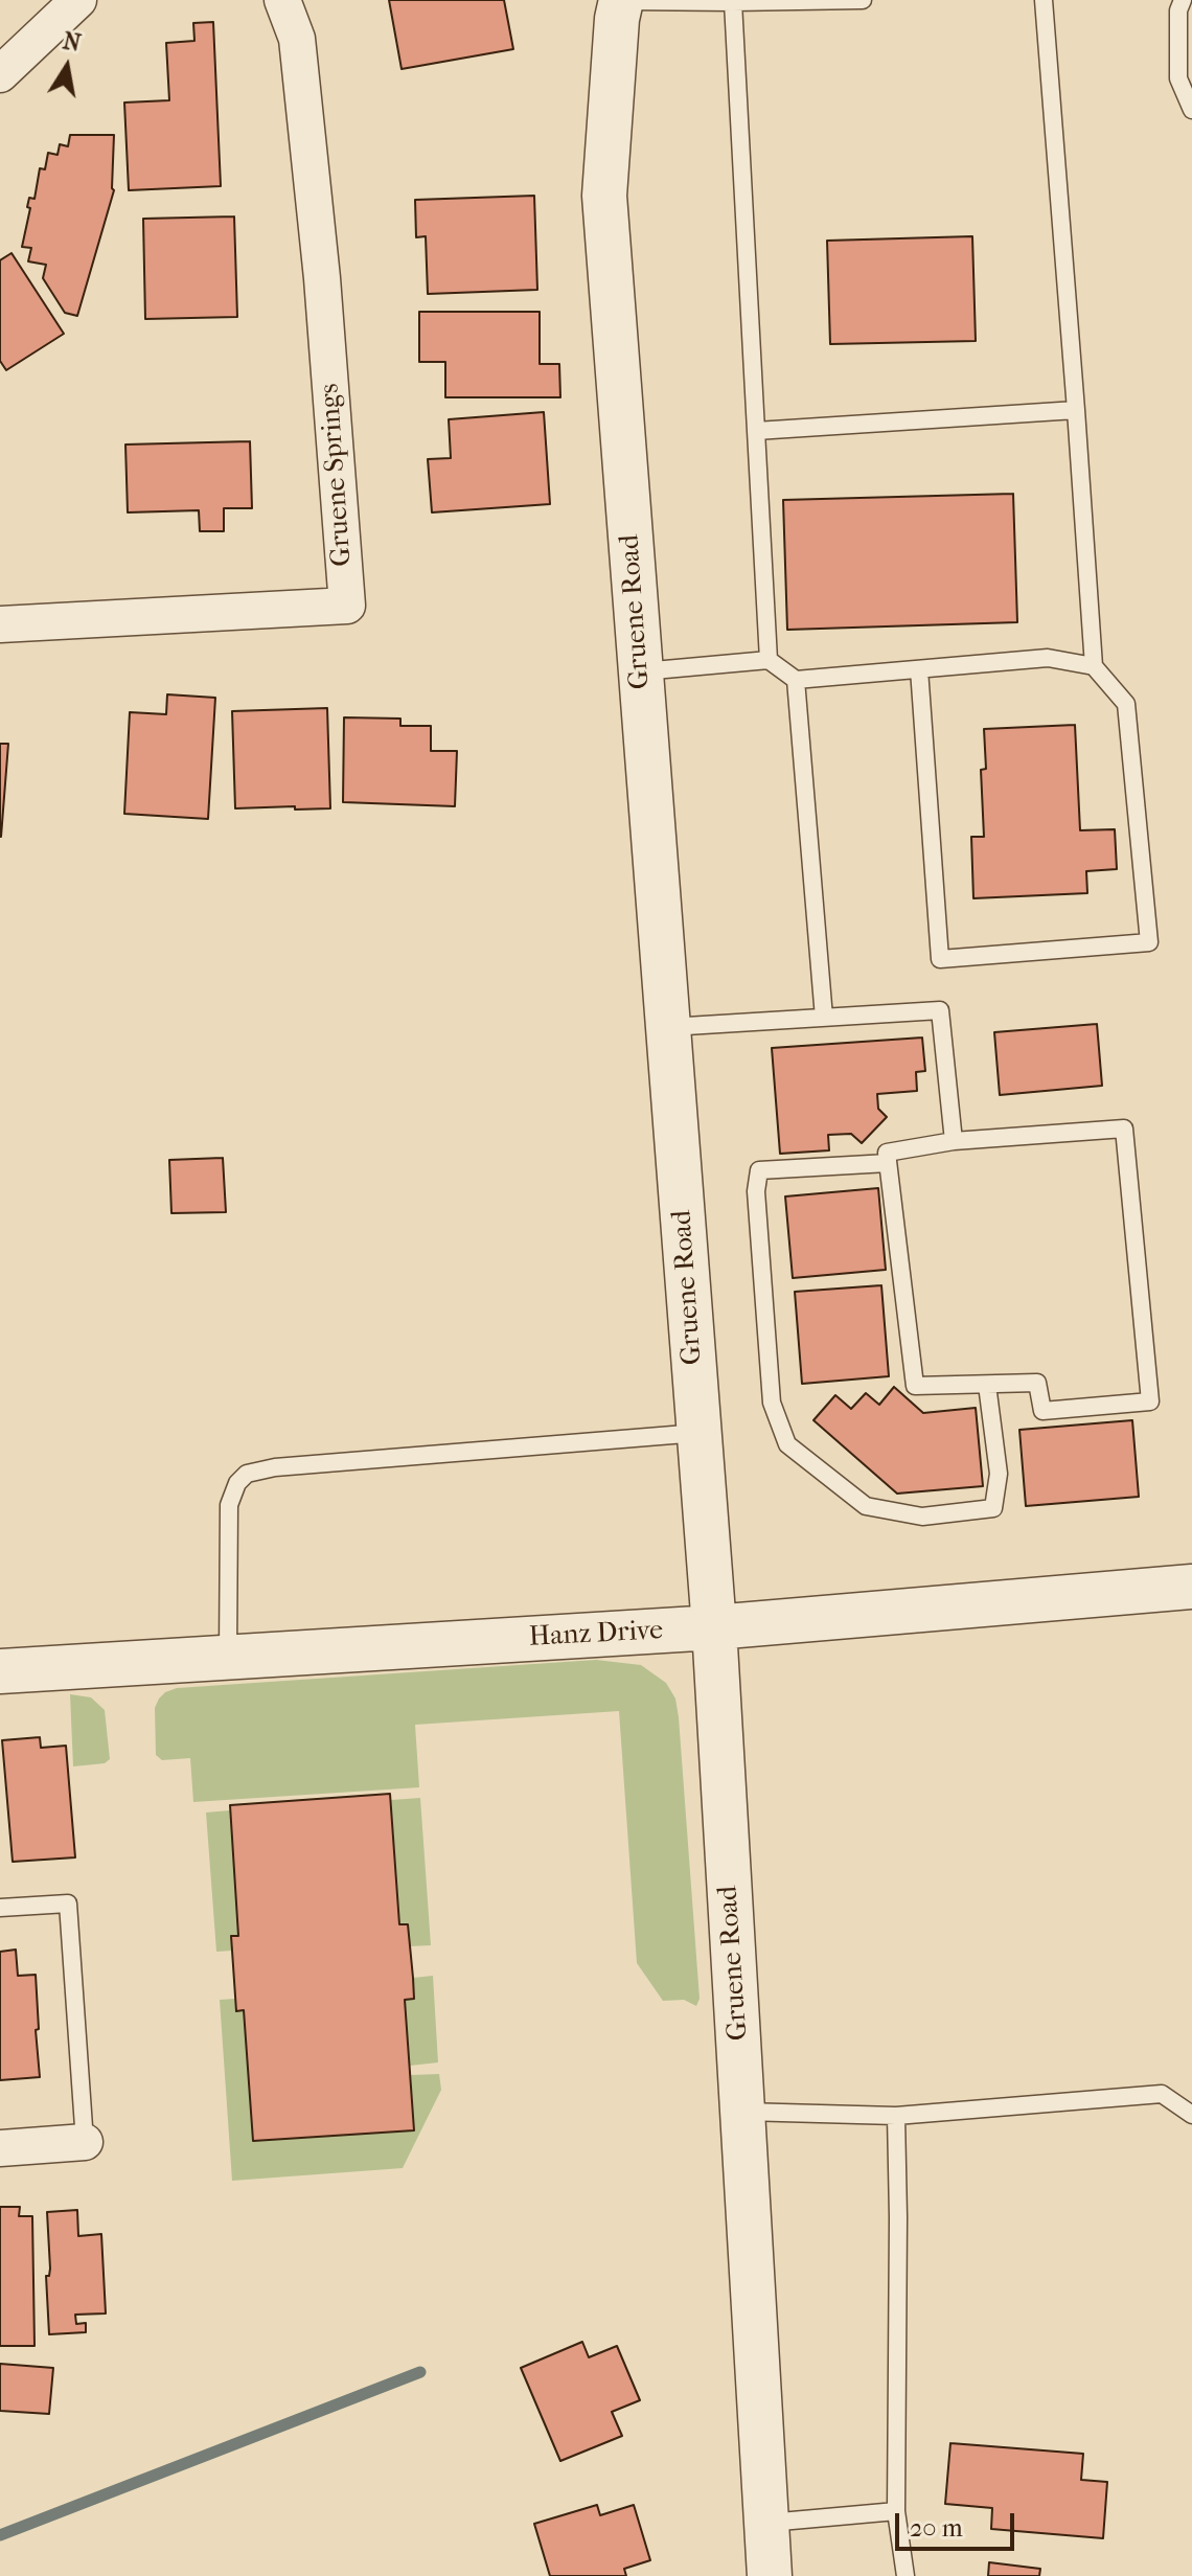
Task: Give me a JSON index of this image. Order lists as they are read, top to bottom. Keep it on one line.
{"streets":{"street":["Gruene Springs","Gruene Road","Hanz Drive"]},"crossings":[["Gruene Road","Hanz Drive"]],"scale_bar":"20 m","north":"top"}
